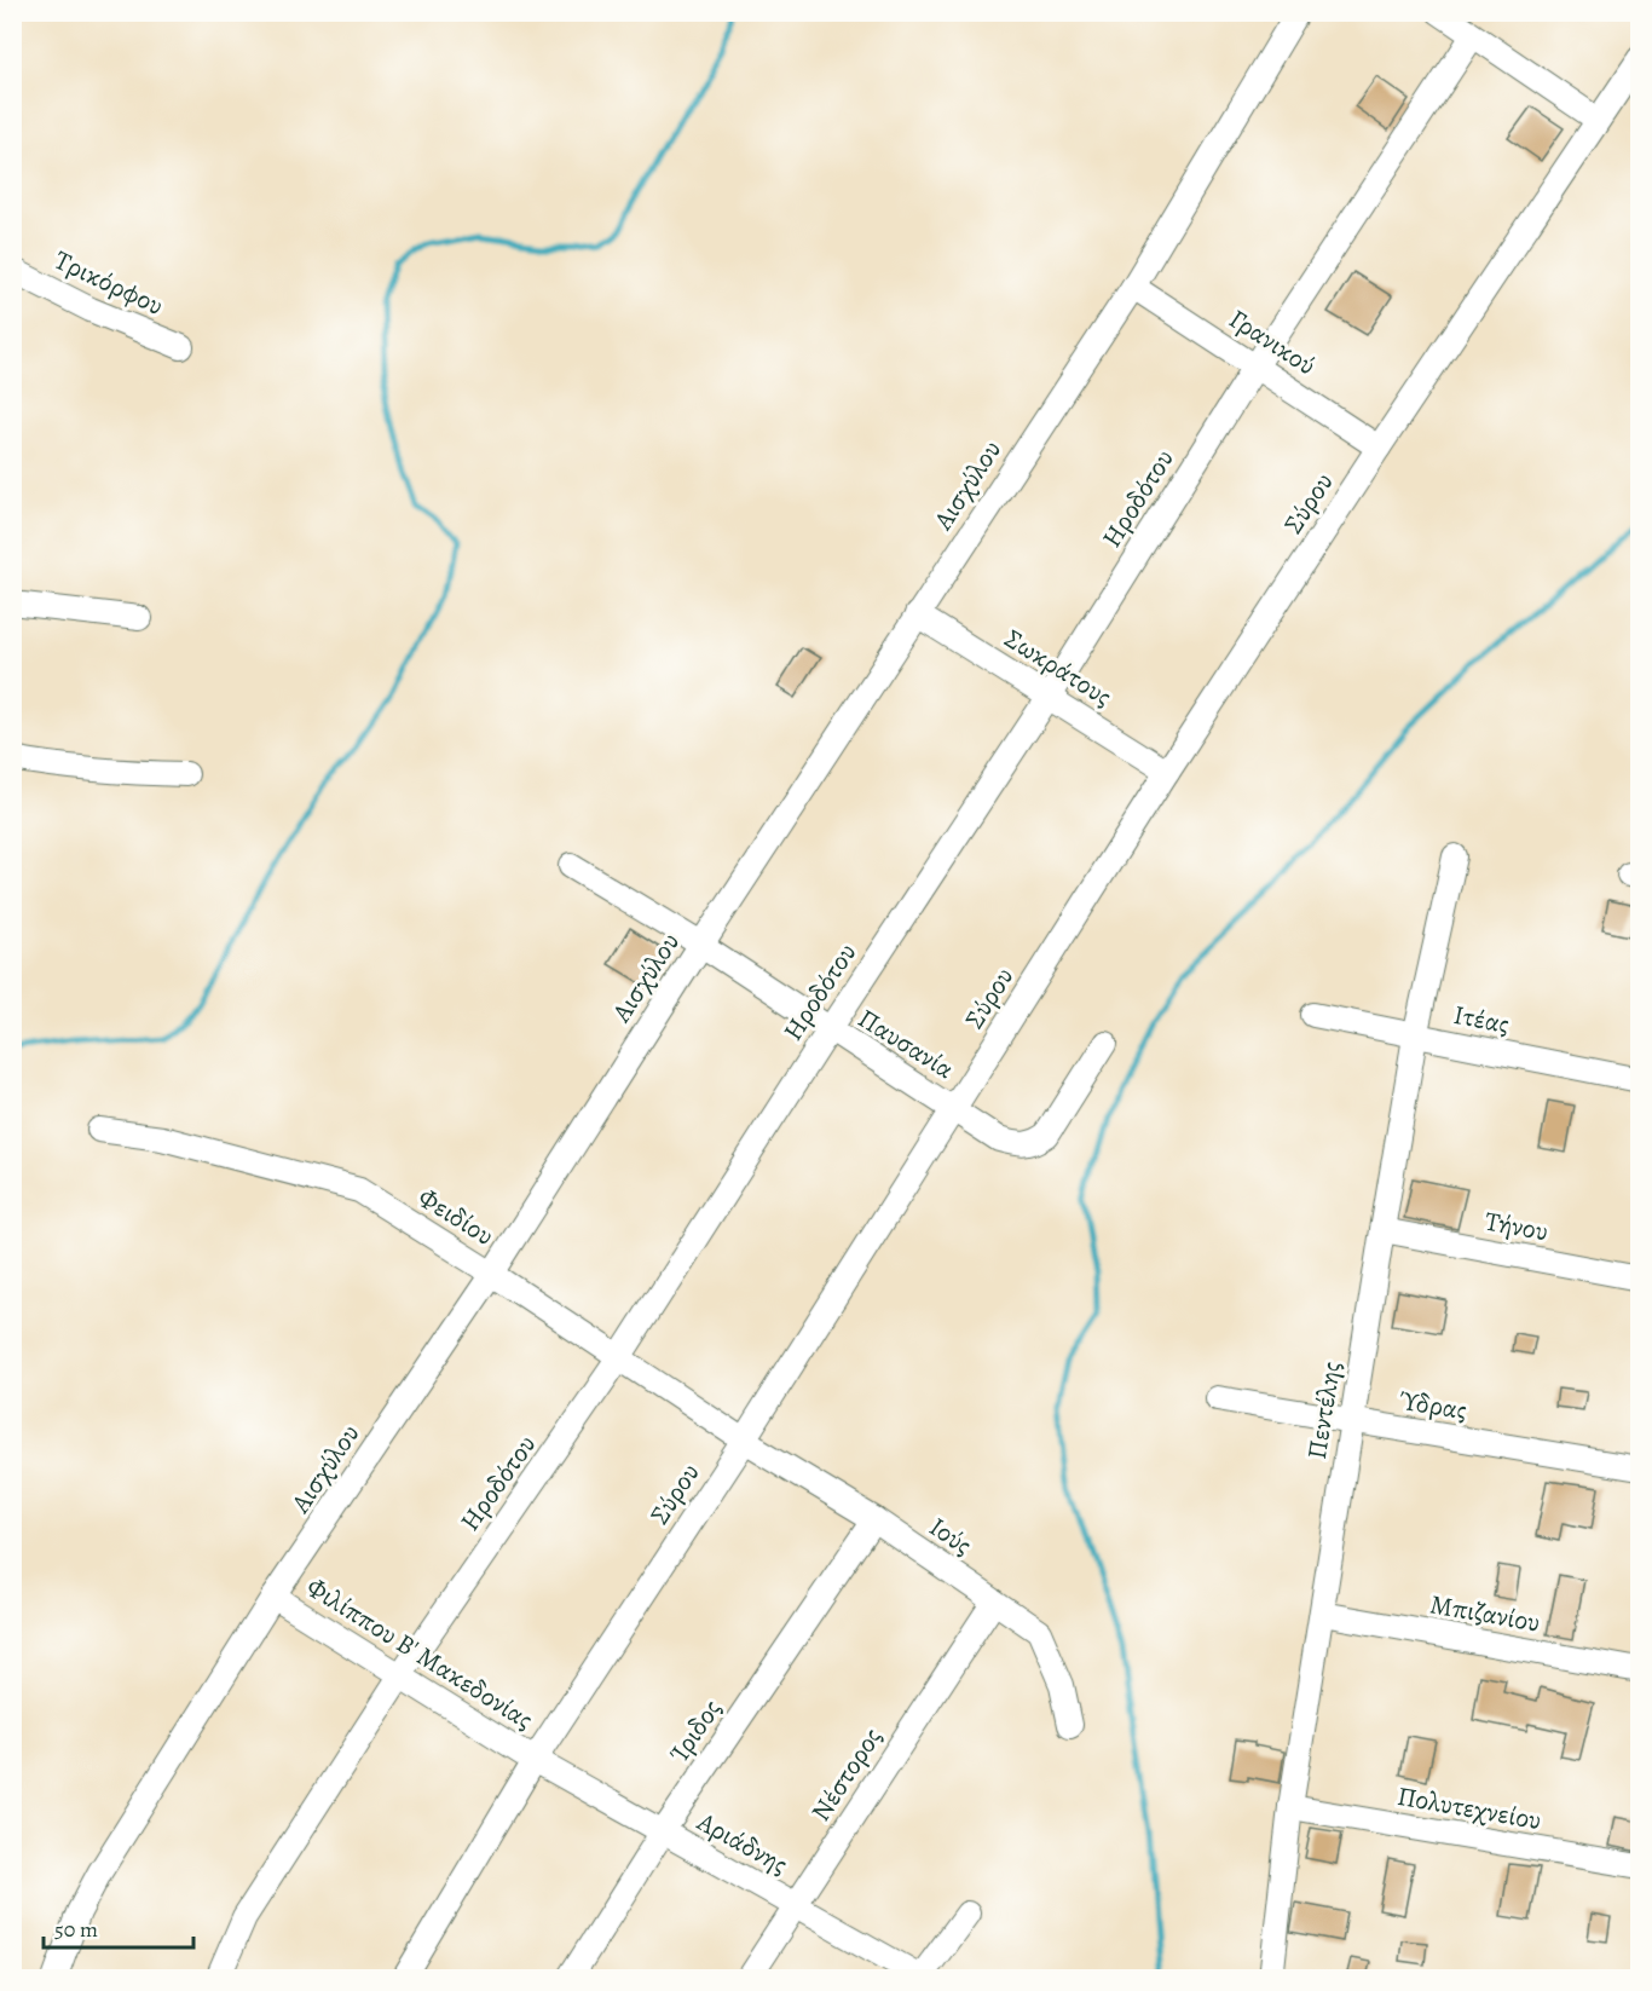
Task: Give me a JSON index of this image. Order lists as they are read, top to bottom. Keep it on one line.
{"streets":{"street":["Τρικόρφου","Γρανικού","Αισχύλου","Ηροδότου","Σύρου","Σωκράτους","Ιτέας","Παυσανία","Φειδίου","Τήνου","Ύδρας","Πεντέλης","Ιούς","Μπιζανίου","Φιλίππου Β' Μακεδονίας","Ίριδος","Νέστορος","Πολυτεχνείου","Αριάδνης"]},"crossings":[["Γρανικού","Αισχύλου"],["Γρανικού","Ηροδότου"],["Γρανικού","Σύρου"],["Αισχύλου","Σωκράτους"],["Αισχύλου","Παυσανία"],["Αισχύλου","Φειδίου"],["Αισχύλου","Φιλίππου Β' Μακεδονίας"],["Ηροδότου","Σωκράτους"],["Ηροδότου","Παυσανία"],["Ηροδότου","Φειδίου"],["Ηροδότου","Φιλίππου Β' Μακεδονίας"],["Σύρου","Σωκράτους"],["Σύρου","Παυσανία"],["Σύρου","Φειδίου"],["Σύρου","Ιούς"],["Σύρου","Φιλίππου Β' Μακεδονίας"],["Σύρου","Αριάδνης"],["Ιτέας","Πεντέλης"],["Φειδίου","Ιούς"],["Τήνου","Πεντέλης"],["Ύδρας","Πεντέλης"],["Πεντέλης","Μπιζανίου"],["Πεντέλης","Πολυτεχνείου"],["Ιούς","Ίριδος"],["Ιούς","Νέστορος"],["Φιλίππου Β' Μακεδονίας","Αριάδνης"],["Ίριδος","Αριάδνης"],["Νέστορος","Αριάδνης"]],"scale_bar":"50 m"}
